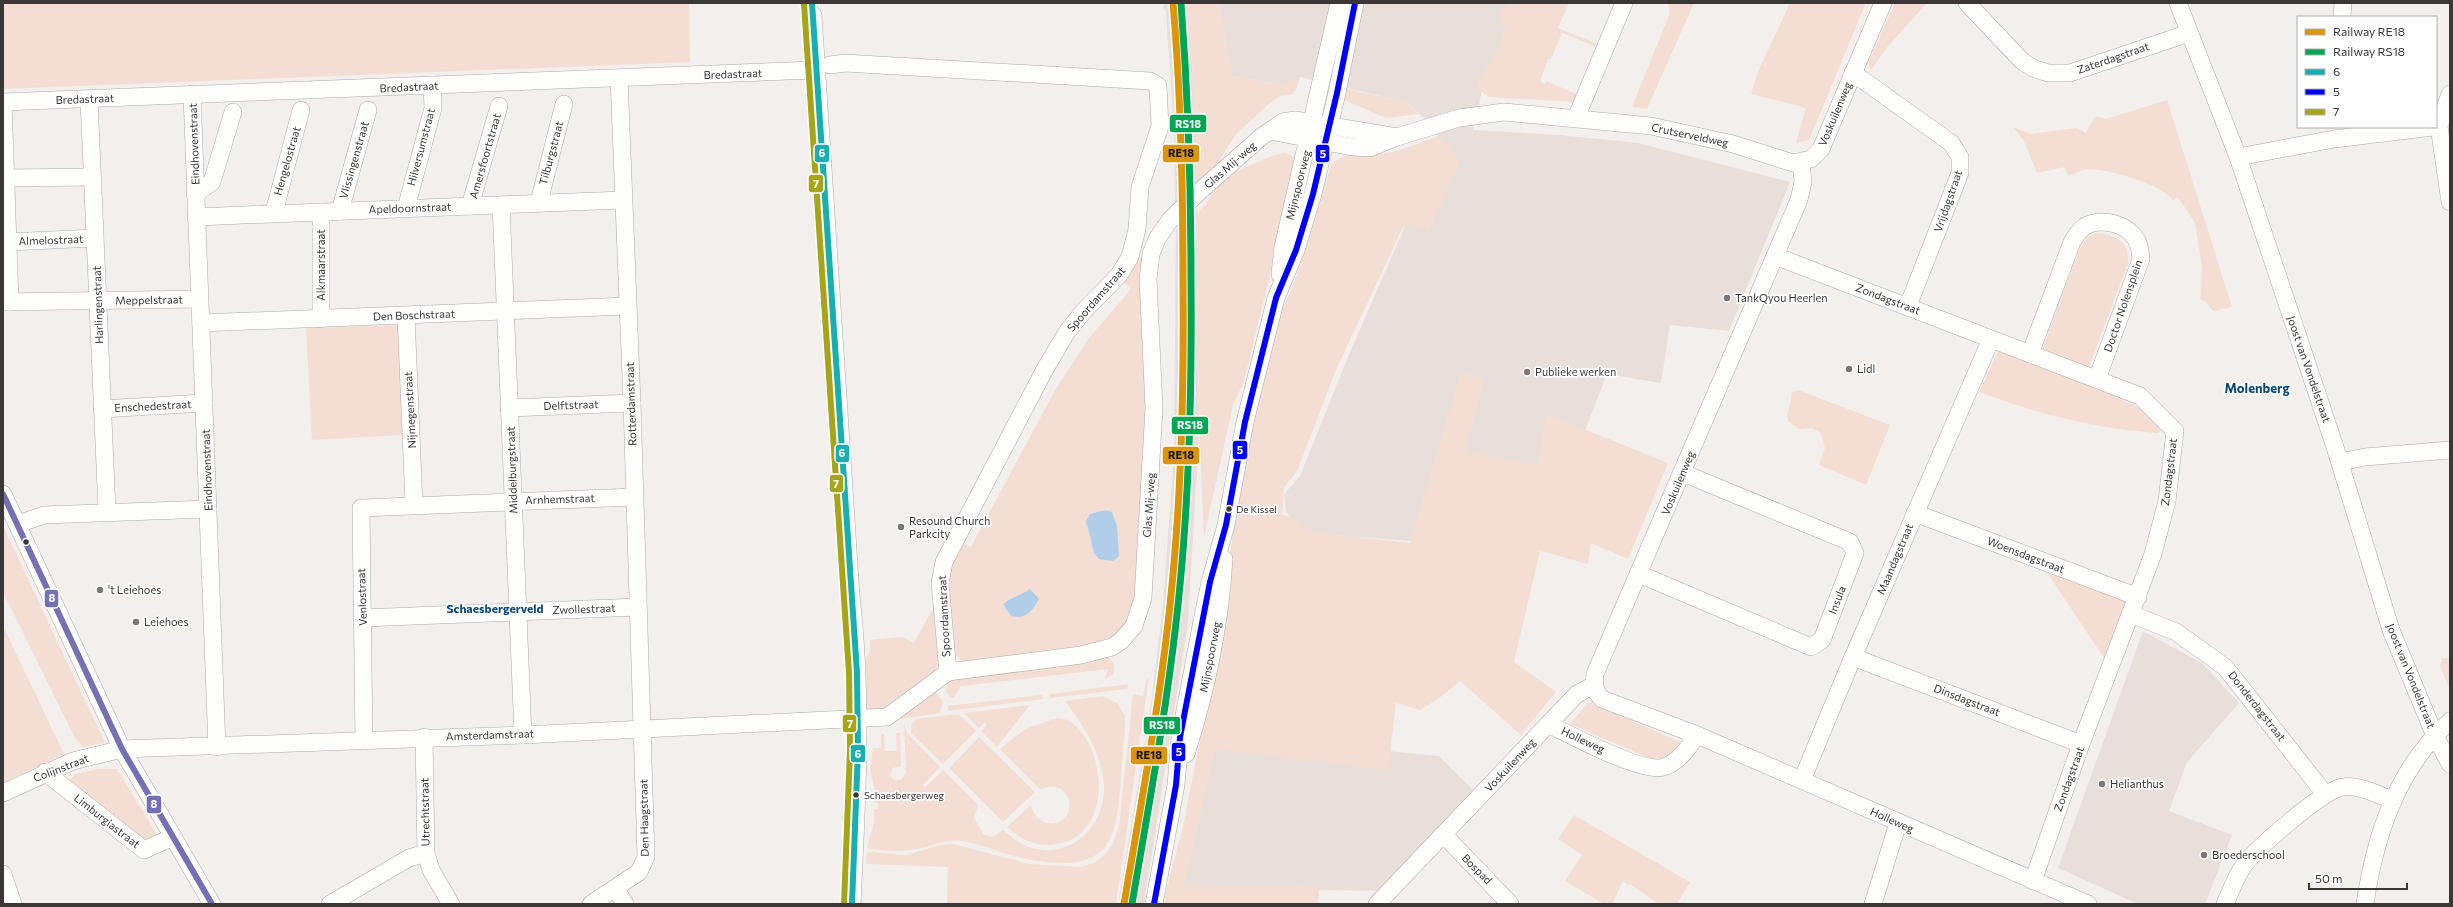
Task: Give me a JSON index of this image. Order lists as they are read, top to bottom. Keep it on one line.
{"streets":{"street":["Zaterdagstraat","Bredastraat","Voskuilenweg","Crutserveldweg","Eindhovenstraat","Hilversumstraat","Tilburgstraat","Amersfoortstraat","Vlissingenstraat","Hengelostraat","Glas Mij-weg","Mijnspoorweg","Vrijdagstraat","Apeldoornstraat","Almelostraat","Alkmaarstraat","Spoordamstraat","Zondagstraat","Meppelstraat","Harlingenstraat","Doctor Nolensplein","Den Boschstraat","Joost van Vondelstraat","Rotterdamstraat","Delftstraat","Enschedestraat","Nijmegenstraat","Middelburgstraat","Arnhemstraat","Woensdagstraat","Maandagstraat","Venlostraat","Insula","Zwollestraat","Dinsdagstraat","Donderdagstraat","Amsterdamstraat","Holleweg","Colijnstraat","Utrechtstraat","Den Haagstraat","Limburgiastraat","Bospad"]},"crossings":[["Zaterdagstraat","Joost van Vondelstraat"],["Bredastraat","Eindhovenstraat"],["Bredastraat","Hilversumstraat"],["Bredastraat","Spoordamstraat"],["Bredastraat","Harlingenstraat"],["Bredastraat","Rotterdamstraat"],["Voskuilenweg","Crutserveldweg"],["Voskuilenweg","Vrijdagstraat"],["Voskuilenweg","Zondagstraat"],["Voskuilenweg","Insula"],["Voskuilenweg","Holleweg"],["Voskuilenweg","Bospad"],["Crutserveldweg","Glas Mij-weg"],["Crutserveldweg","Mijnspoorweg"],["Eindhovenstraat","Apeldoornstraat"],["Eindhovenstraat","Meppelstraat"],["Eindhovenstraat","Den Boschstraat"],["Eindhovenstraat","Enschedestraat"],["Eindhovenstraat","Amsterdamstraat"],["Hilversumstraat","Apeldoornstraat"],["Tilburgstraat","Apeldoornstraat"],["Amersfoortstraat","Apeldoornstraat"],["Vlissingenstraat","Apeldoornstraat"],["Hengelostraat","Apeldoornstraat"],["Glas Mij-weg","Mijnspoorweg"],["Glas Mij-weg","Spoordamstraat"],["Glas Mij-weg","Amsterdamstraat"],["Vrijdagstraat","Zondagstraat"],["Apeldoornstraat","Alkmaarstraat"],["Apeldoornstraat","Rotterdamstraat"],["Apeldoornstraat","Middelburgstraat"],["Almelostraat","Harlingenstraat"],["Alkmaarstraat","Den Boschstraat"],["Zondagstraat","Doctor Nolensplein"],["Zondagstraat","Woensdagstraat"],["Zondagstraat","Maandagstraat"],["Zondagstraat","Dinsdagstraat"],["Zondagstraat","Donderdagstraat"],["Zondagstraat","Holleweg"],["Meppelstraat","Harlingenstraat"],["Harlingenstraat","Enschedestraat"],["Den Boschstraat","Rotterdamstraat"],["Den Boschstraat","Nijmegenstraat"],["Den Boschstraat","Middelburgstraat"],["Rotterdamstraat","Delftstraat"],["Rotterdamstraat","Arnhemstraat"],["Rotterdamstraat","Zwollestraat"],["Rotterdamstraat","Amsterdamstraat"],["Rotterdamstraat","Den Haagstraat"],["Delftstraat","Middelburgstraat"],["Nijmegenstraat","Arnhemstraat"],["Nijmegenstraat","Venlostraat"],["Middelburgstraat","Arnhemstraat"],["Middelburgstraat","Zwollestraat"],["Middelburgstraat","Amsterdamstraat"],["Arnhemstraat","Venlostraat"],["Woensdagstraat","Maandagstraat"],["Maandagstraat","Dinsdagstraat"],["Maandagstraat","Holleweg"],["Venlostraat","Zwollestraat"],["Venlostraat","Amsterdamstraat"],["Amsterdamstraat","Colijnstraat"],["Amsterdamstraat","Utrechtstraat"],["Amsterdamstraat","Den Haagstraat"],["Colijnstraat","Limburgiastraat"]],"districts":["Molenberg","Schaesbergerveld"],"places":["TankQyou Heerlen","Lidl","Publieke werken","De Kissel","Resound Church Parkcity","'t Leiehoes","Leiehoes","Helianthus","Schaesbergerweg","Broederschool"],"lines":["rail line RE18","rail line RS18","transit line 6","transit line 5","transit line 7","transit line 8"],"legend":["Railway RE18","Railway RS18","6","5","7"],"scale_bar":"50 m"}
